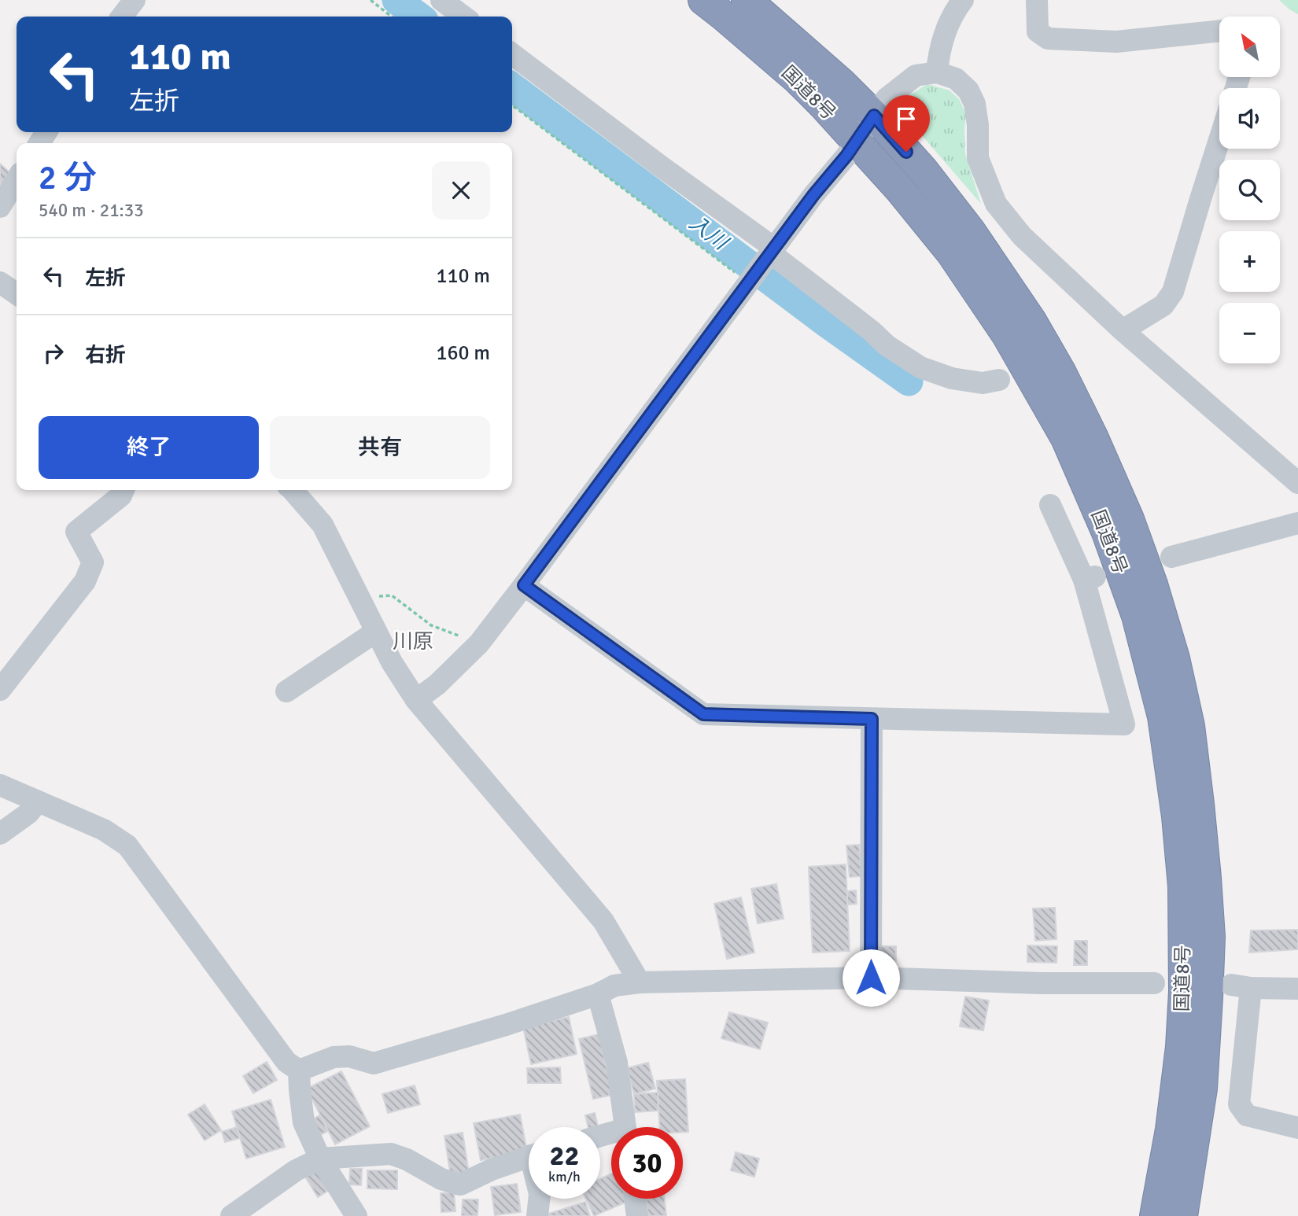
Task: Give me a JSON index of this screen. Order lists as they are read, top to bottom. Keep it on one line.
{"streets":{"highway":["国道8号"]},"districts":["川原"],"water":["入川"],"north":"top left","page":{"map_buttons":["+","−"],"turn":["110 m","左折"],"heading":["2 分","540 m · 21:33"],"list":[{"name":"左折","value":"110 m"},{"name":"右折","value":"160 m"}],"buttons":["終了","共有"],"speed":"22 km/h","limit":"30"}}
